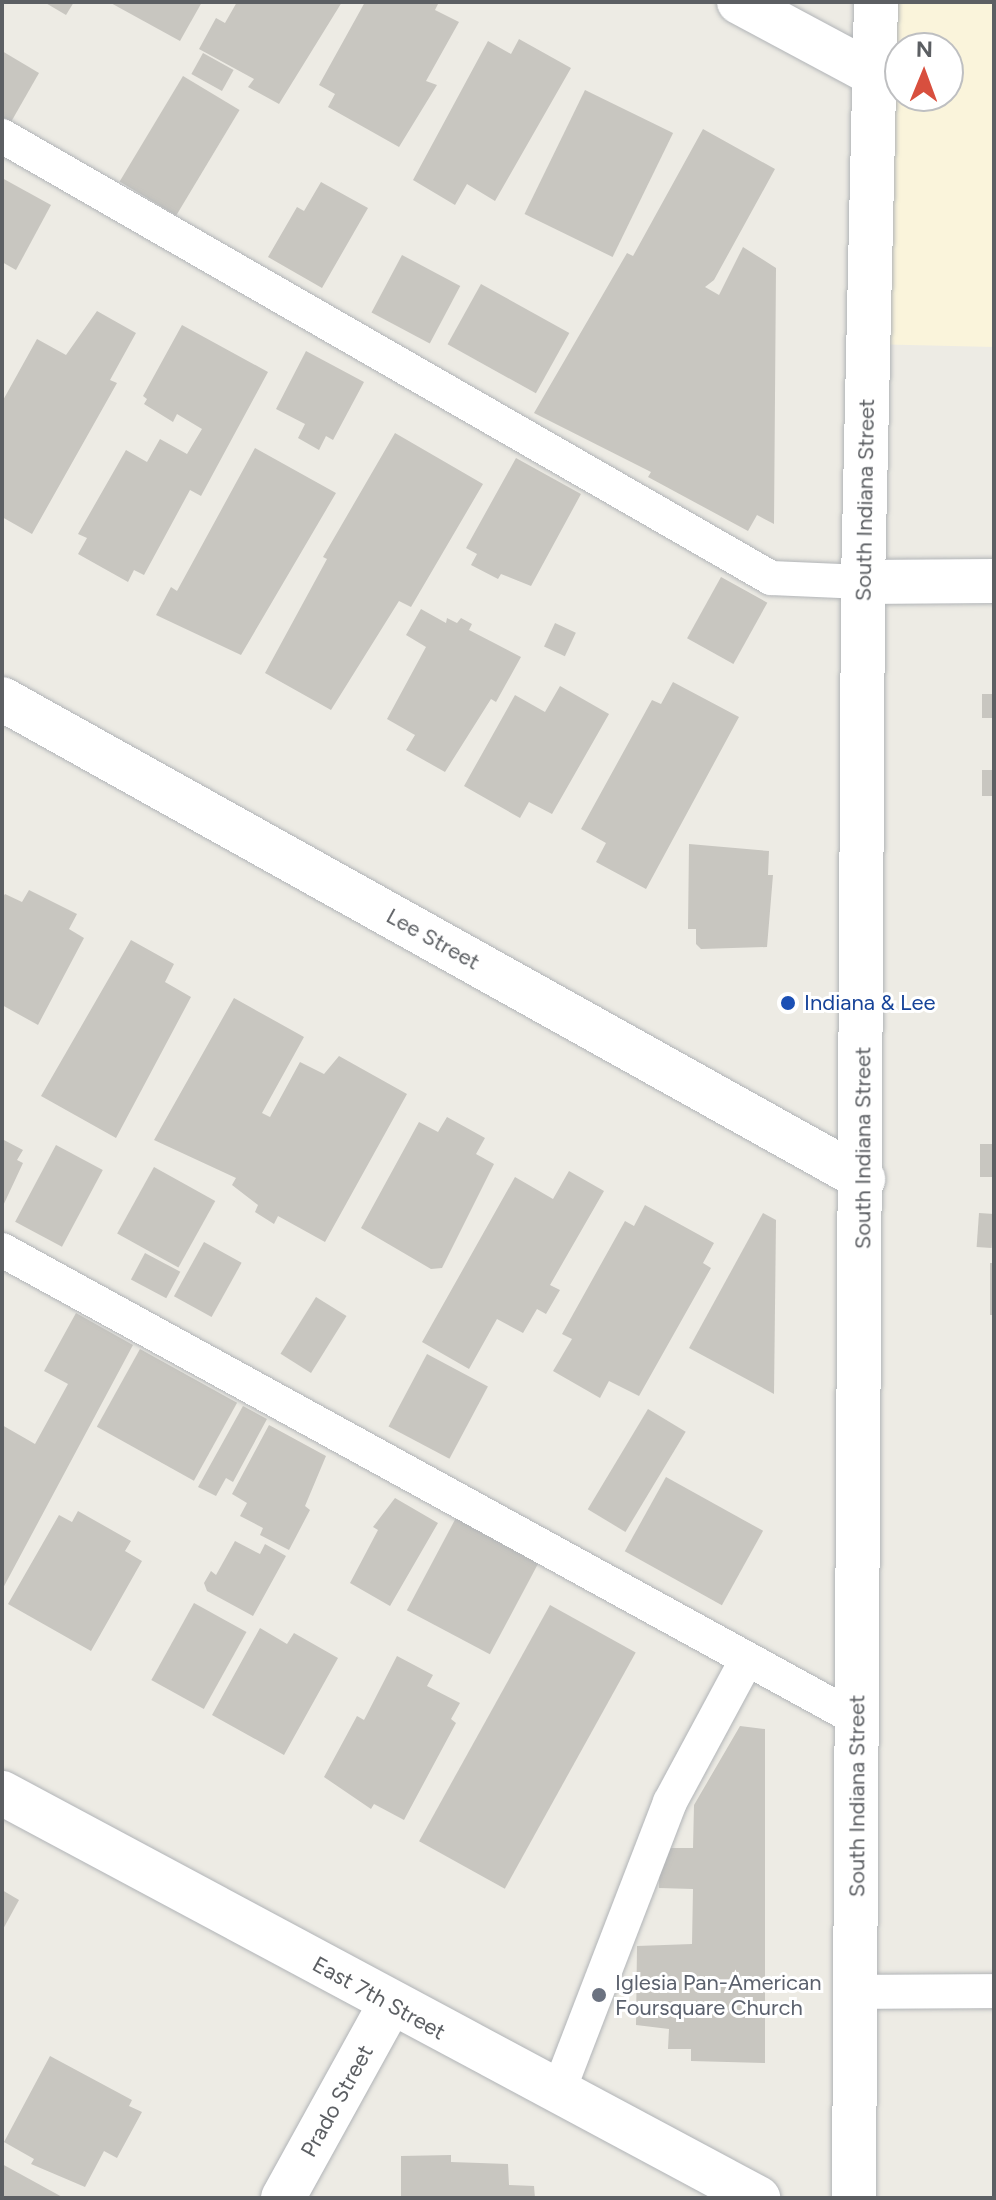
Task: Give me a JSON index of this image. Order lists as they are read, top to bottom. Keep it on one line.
{"streets":{"street":["South Indiana Street","Lee Street","East 7th Street","Prado Street"]},"crossings":[["South Indiana Street","Lee Street"],["East 7th Street","Prado Street"]],"places":["Indiana & Lee","Iglesia Pan-American Foursquare Church"],"north":"top"}
